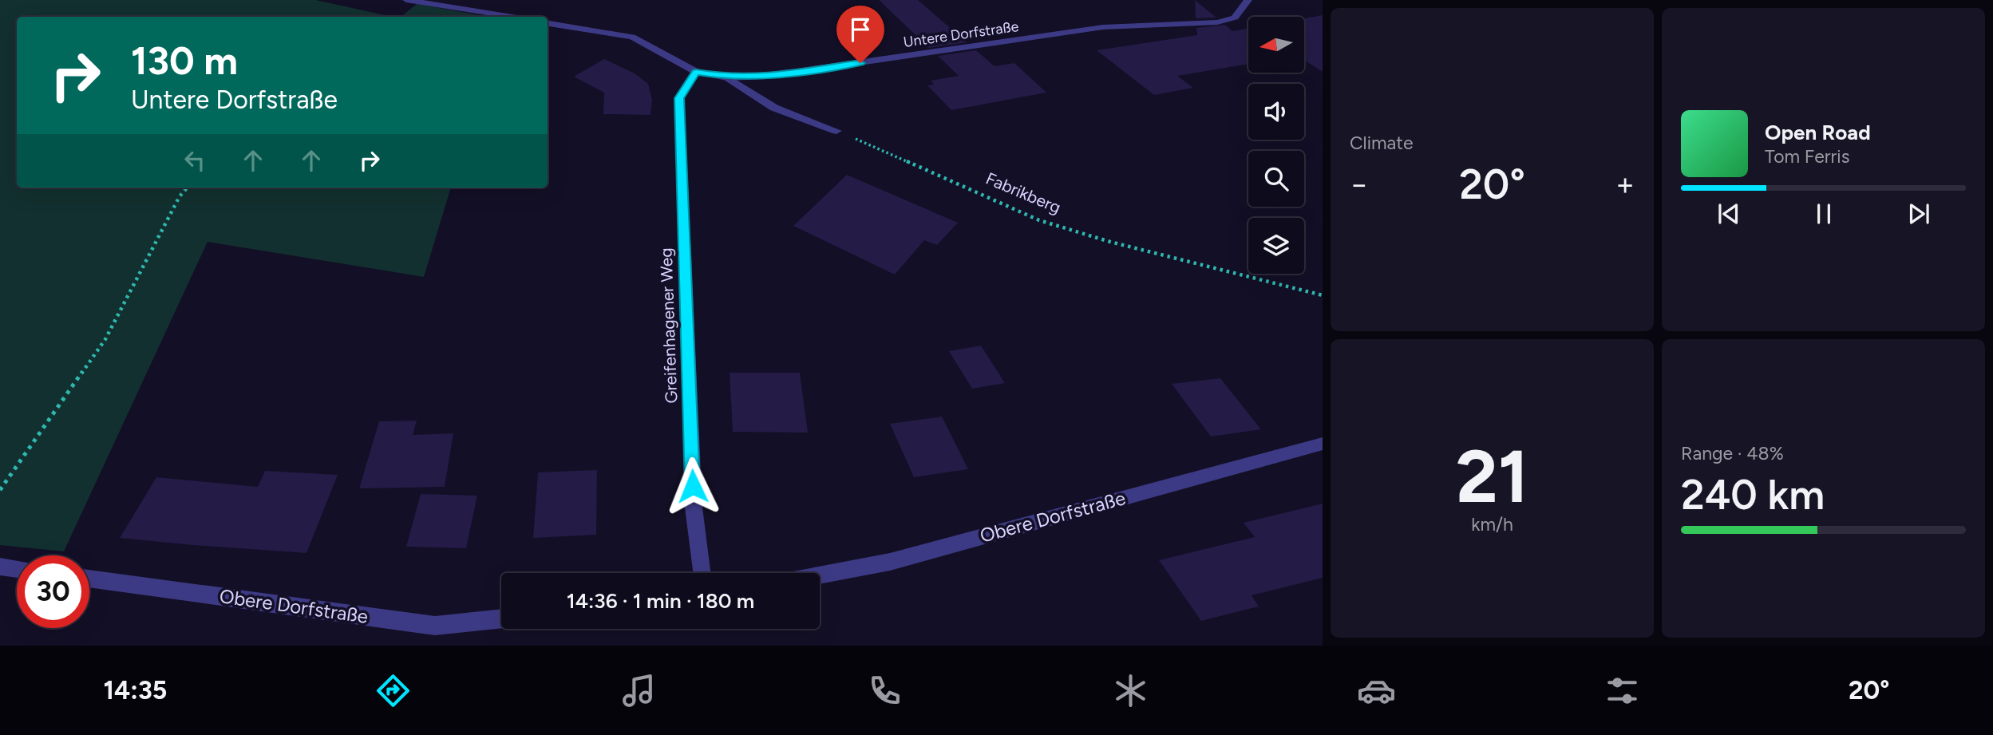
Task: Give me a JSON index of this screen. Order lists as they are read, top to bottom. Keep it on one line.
{"streets":{"street":["Untere Dorfstraße","Greifenhagener Weg","Obere Dorfstraße"],"path":["Fabrikberg"]},"crossings":[["Untere Dorfstraße","Greifenhagener Weg"]],"north":"left","page":{"tile":["Climate",["21","km/h"],["Range · 48%","240 km"]],"turn":["130 m","Untere Dorfstraße"],"song":["Open Road","Tom Ferris"],"heat":["−","20°","+"],"limit":"30","trip":"14:36 · 1 min · 180 m","tabs":["14:35","20°"]}}
